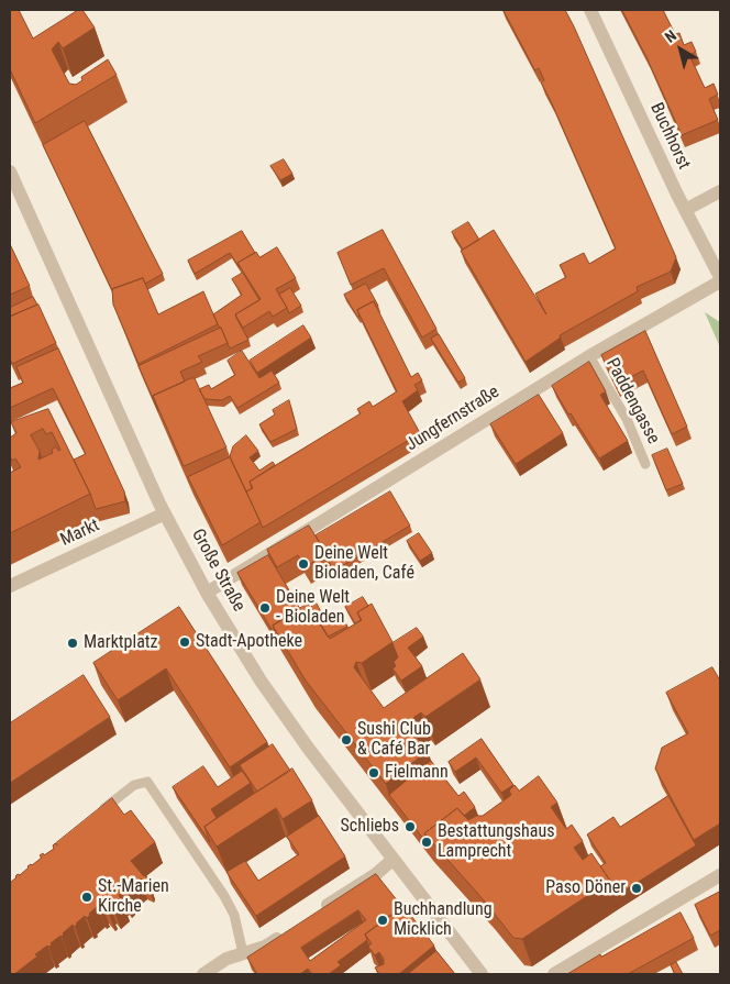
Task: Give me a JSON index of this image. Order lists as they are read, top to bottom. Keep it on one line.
{"streets":{"street":["Buchhorst","Jungfernstraße","Markt","Große Straße"],"lane":["Paddengasse"]},"crossings":[["Paddengasse","Jungfernstraße"],["Jungfernstraße","Große Straße"],["Markt","Große Straße"]],"places":["Deine Welt Bioladen, Café","Deine Welt - Bioladen","Stadt-Apotheke","Marktplatz","Sushi Club & Café Bar","Fielmann","Schliebs","Bestattungshaus Lamprecht","Paso Döner","St.-Marien Kirche","Buchhandlung Micklich"],"north":"top left"}
